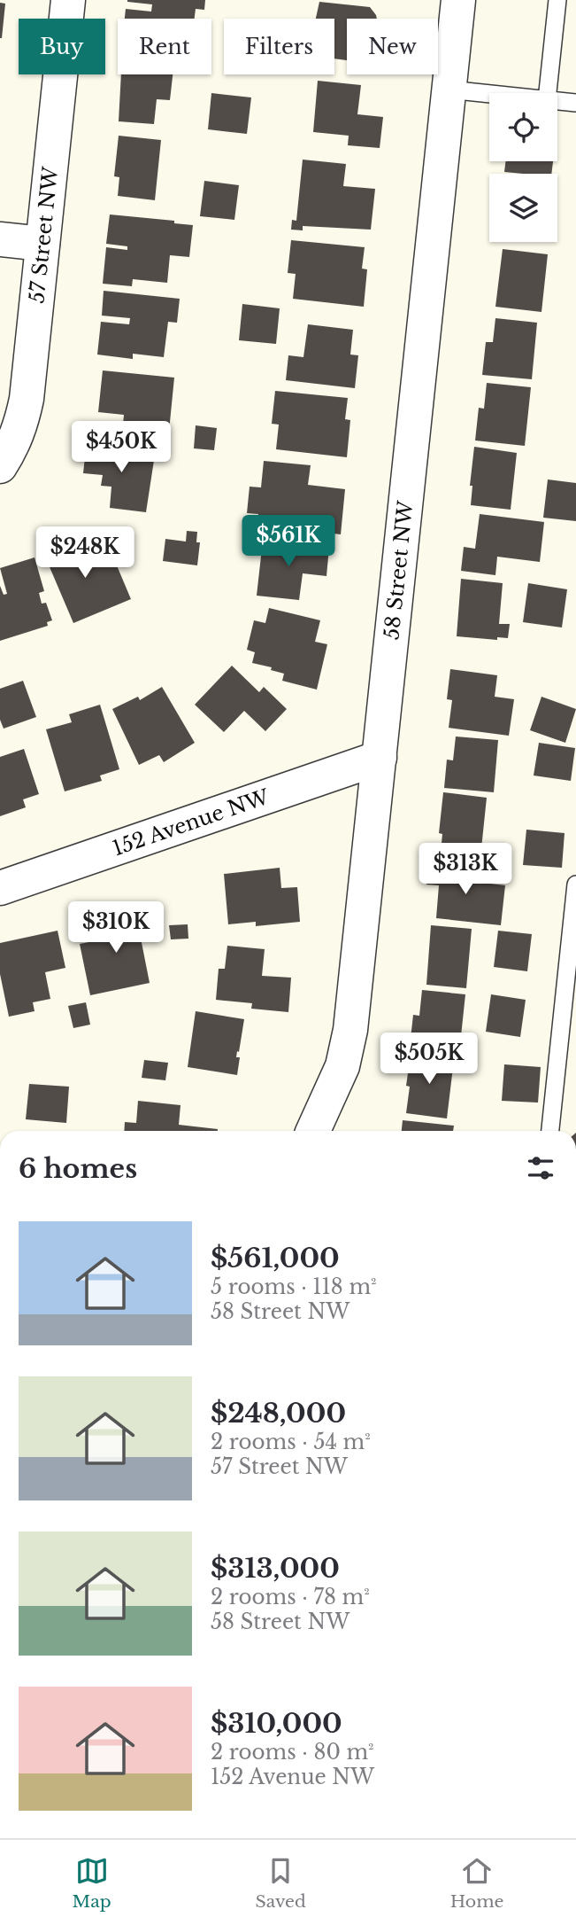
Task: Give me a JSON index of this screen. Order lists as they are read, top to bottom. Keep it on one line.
{"streets":{"street":["57 Street NW","58 Street NW","152 Avenue NW"]},"crossings":[["58 Street NW","152 Avenue NW"]],"page":{"chip":["Buy","Rent","Filters","New"],"price":["$450K","$561K","$248K","$313K","$310K","$505K"],"heading":"6 homes","list":[{"name":"$561,000","note":"5 rooms · 118 m² · 58 Street NW"},{"name":"$248,000","note":"2 rooms · 54 m² · 57 Street NW"},{"name":"$313,000","note":"2 rooms · 78 m² · 58 Street NW"},{"name":"$310,000","note":"2 rooms · 80 m² · 152 Avenue NW"}],"tabs":["Map","Saved","Home"]}}
